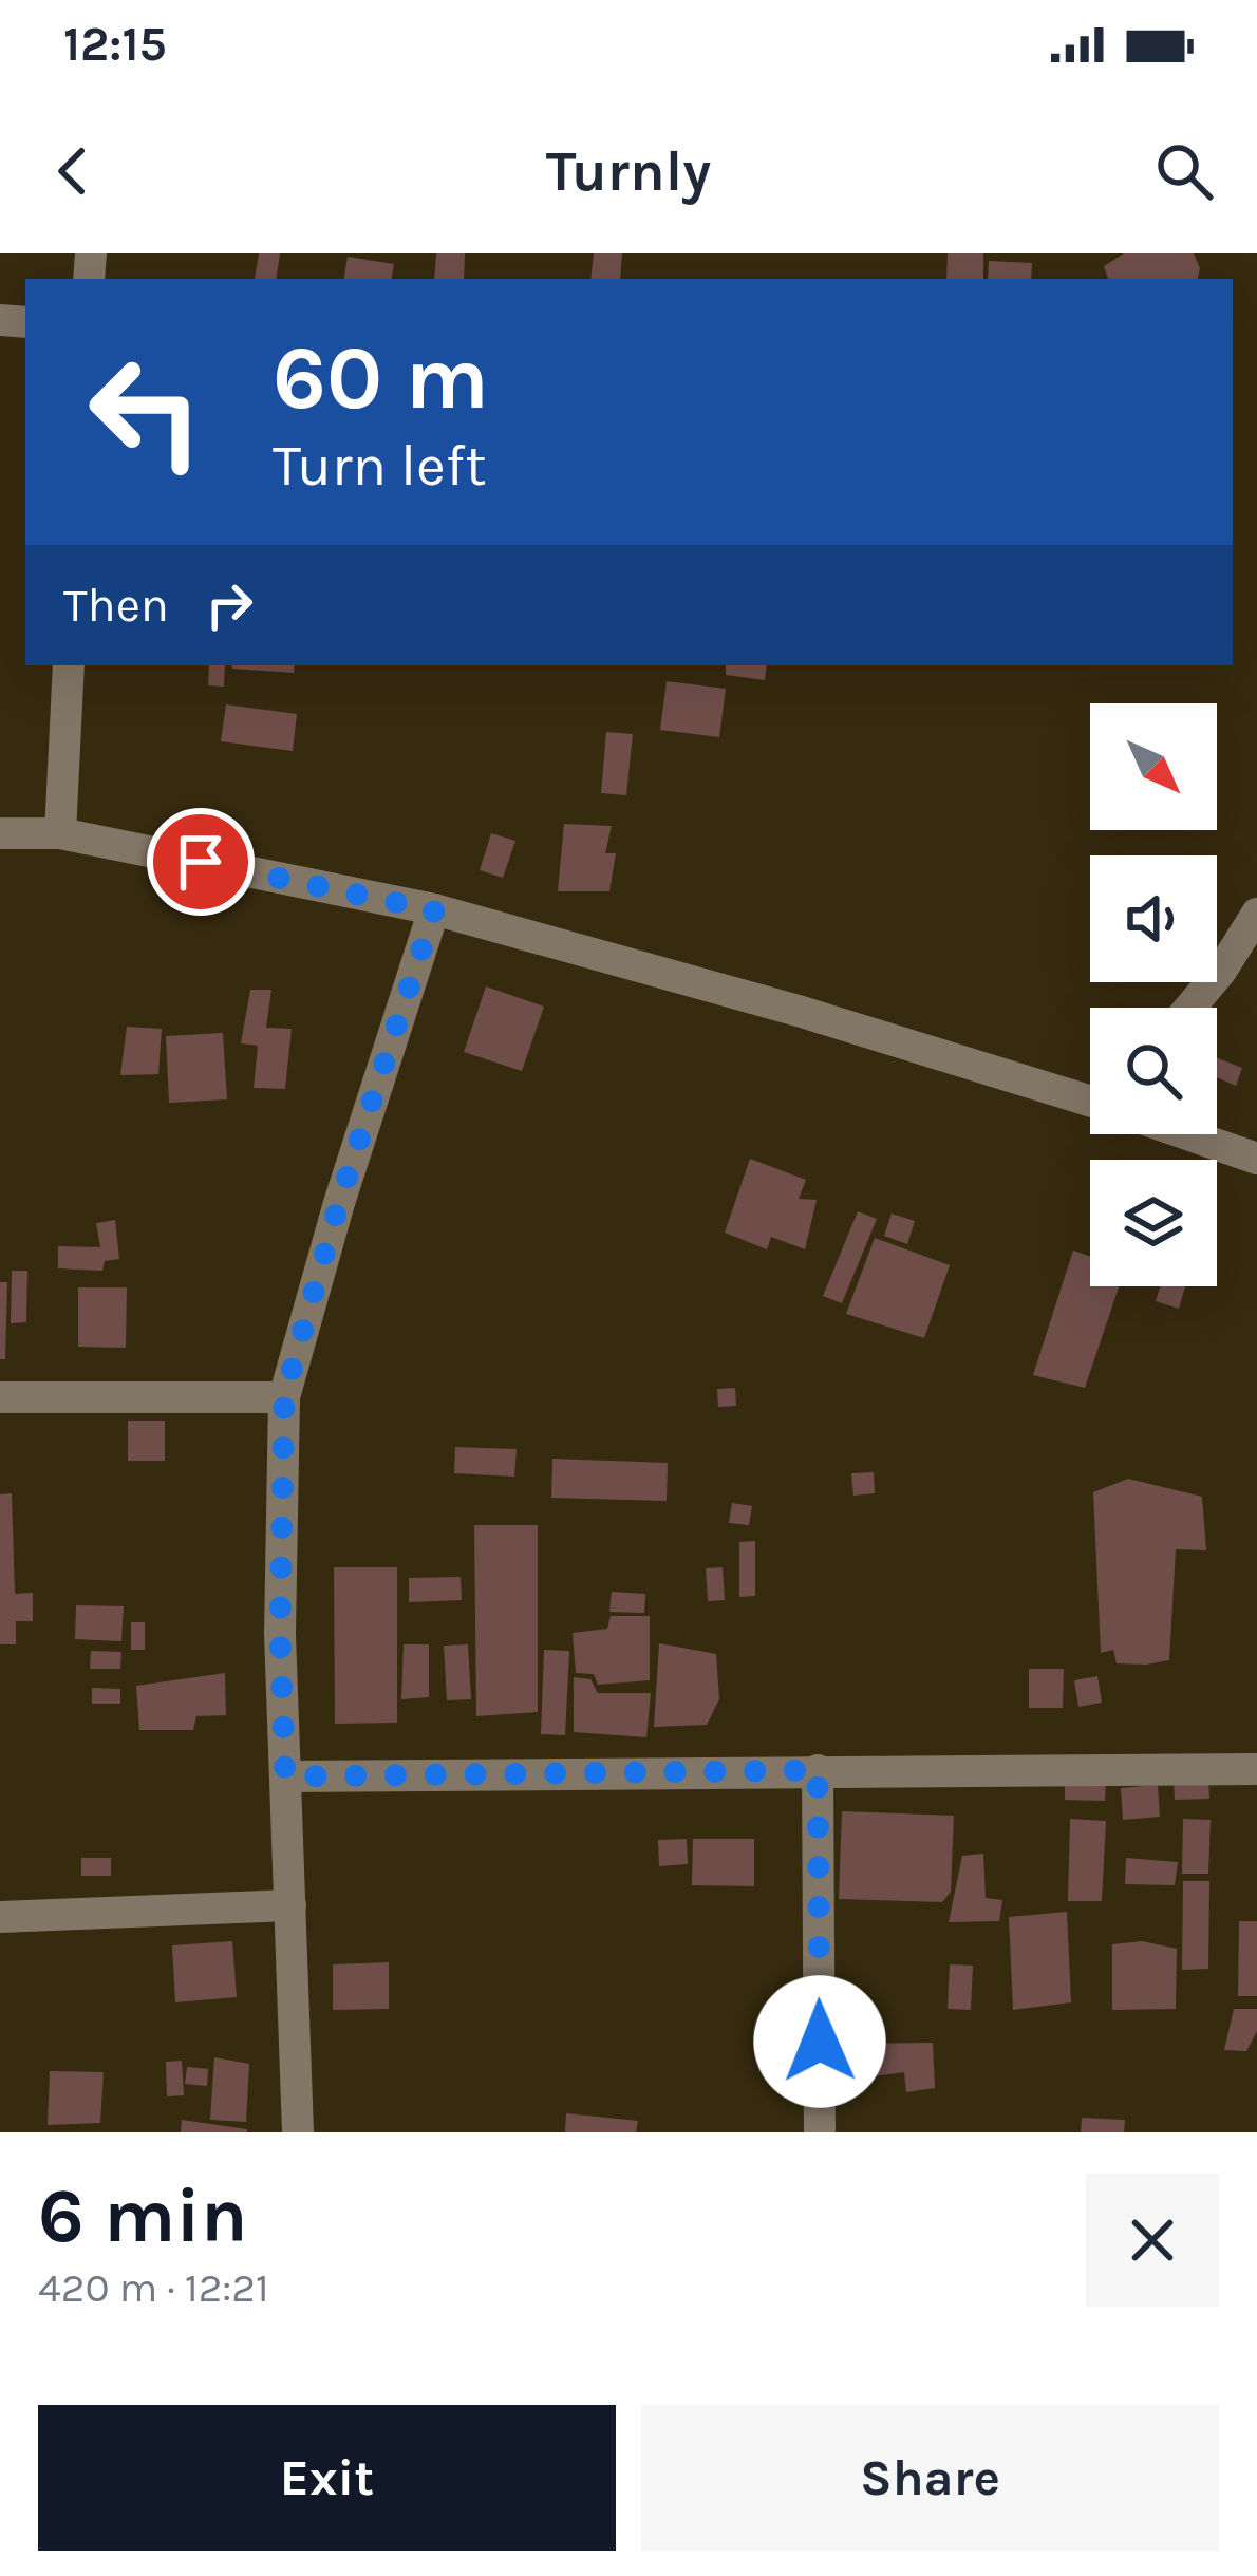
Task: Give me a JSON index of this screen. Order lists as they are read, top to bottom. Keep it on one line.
{"north":"bottom right","page":{"status":"12:15","header":"Turnly","turn":["60 m","Turn left"],"then":"Then","heading":["6 min","420 m · 12:21"],"buttons":["Exit","Share"]}}
